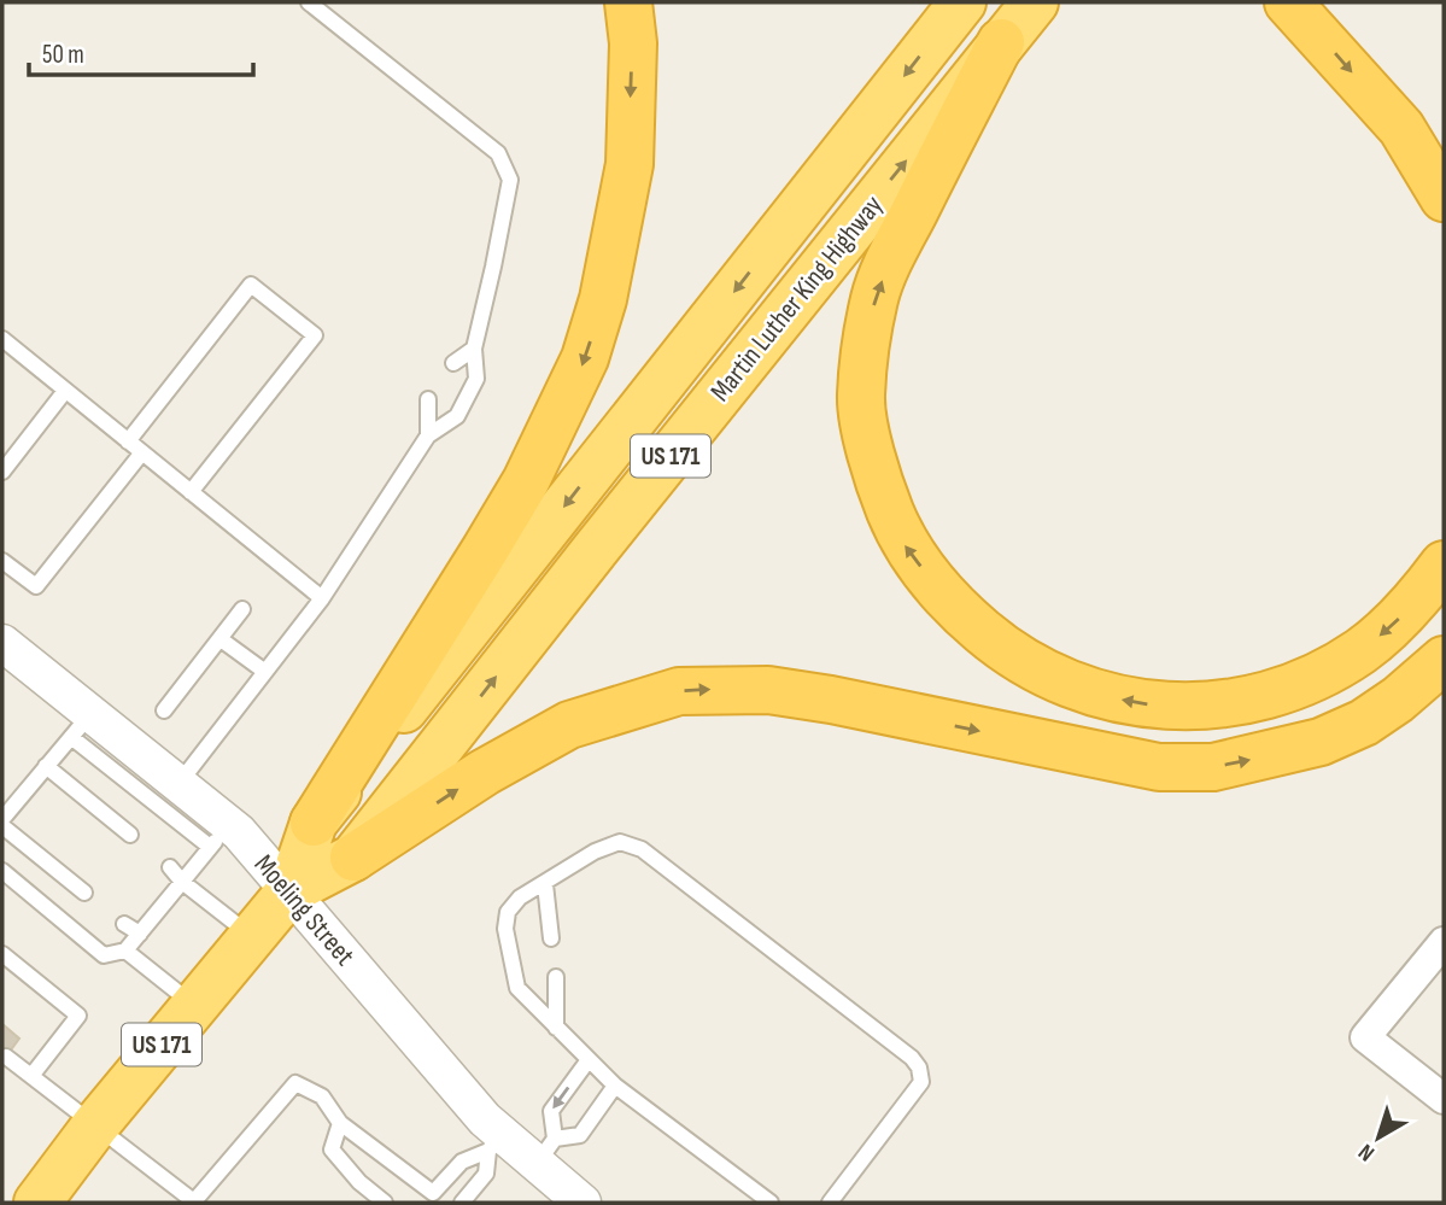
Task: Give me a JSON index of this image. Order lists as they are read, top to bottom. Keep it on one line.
{"streets":{"highway":["Martin Luther King Highway","US 171"],"street":["Moeling Street"]},"crossings":[["Martin Luther King Highway","Moeling Street"]],"scale_bar":"50 m","north":"bottom left"}
